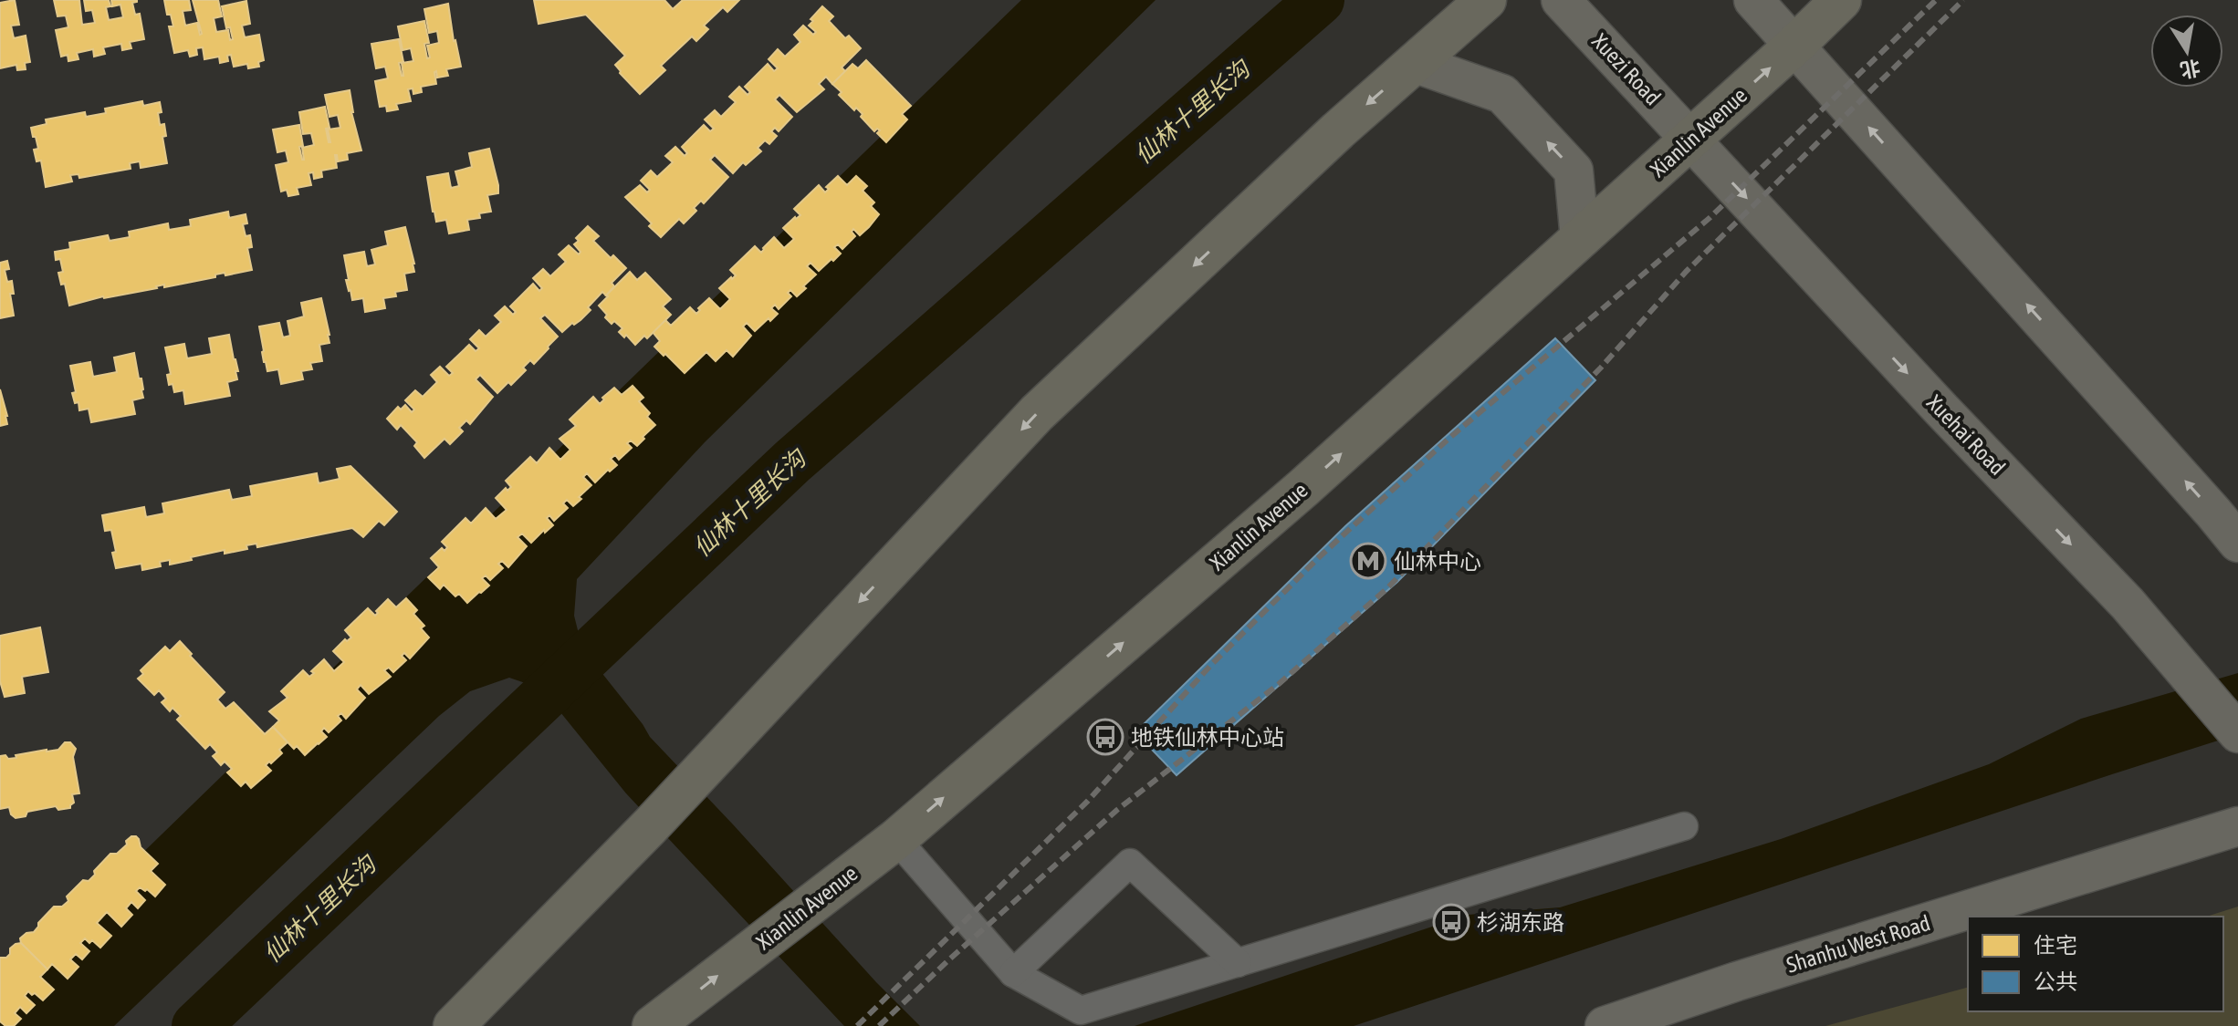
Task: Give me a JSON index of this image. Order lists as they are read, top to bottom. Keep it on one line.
{"streets":{"main road":["Xuezi Road","Xianlin Avenue","Xuehai Road","Shanhu West Road"]},"crossings":[["Xuezi Road","Xianlin Avenue"],["Xuezi Road","Xuehai Road"],["Xianlin Avenue","Xuehai Road"]],"water":["仙林十里长沟"],"places":{"metro station":["仙林中心"],"bus stop":["地铁仙林中心站","杉湖东路"]},"legend":["住宅","公共"],"north":"bottom"}
